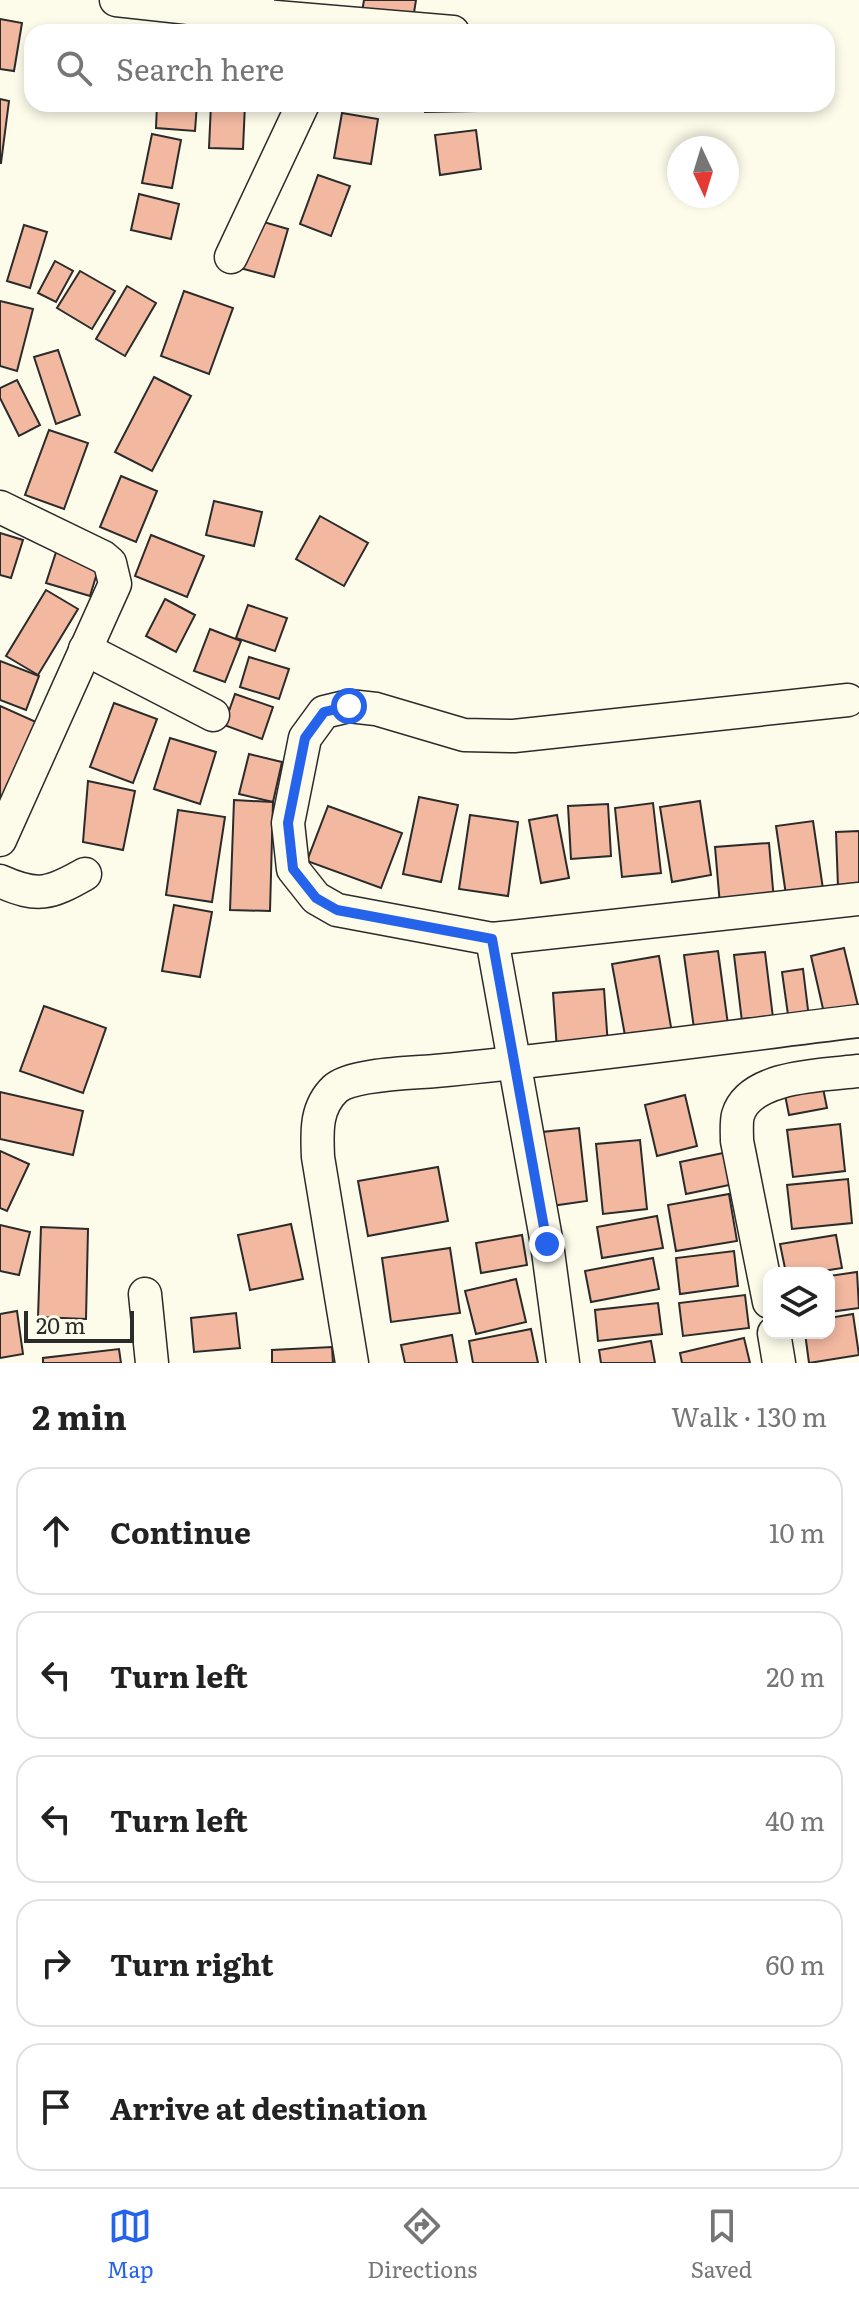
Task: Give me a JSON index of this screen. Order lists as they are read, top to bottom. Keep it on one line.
{"scale_bar":"20 m","north":"bottom","page":{"search":"Search here","scale":"20 m","heading":["2 min","Walk · 130 m"],"list":[["Continue","10 m"],["Turn left","20 m"],["Turn left","40 m"],["Turn right","60 m"],"Arrive at destination"],"nav":["Map","Directions","Saved"]}}
